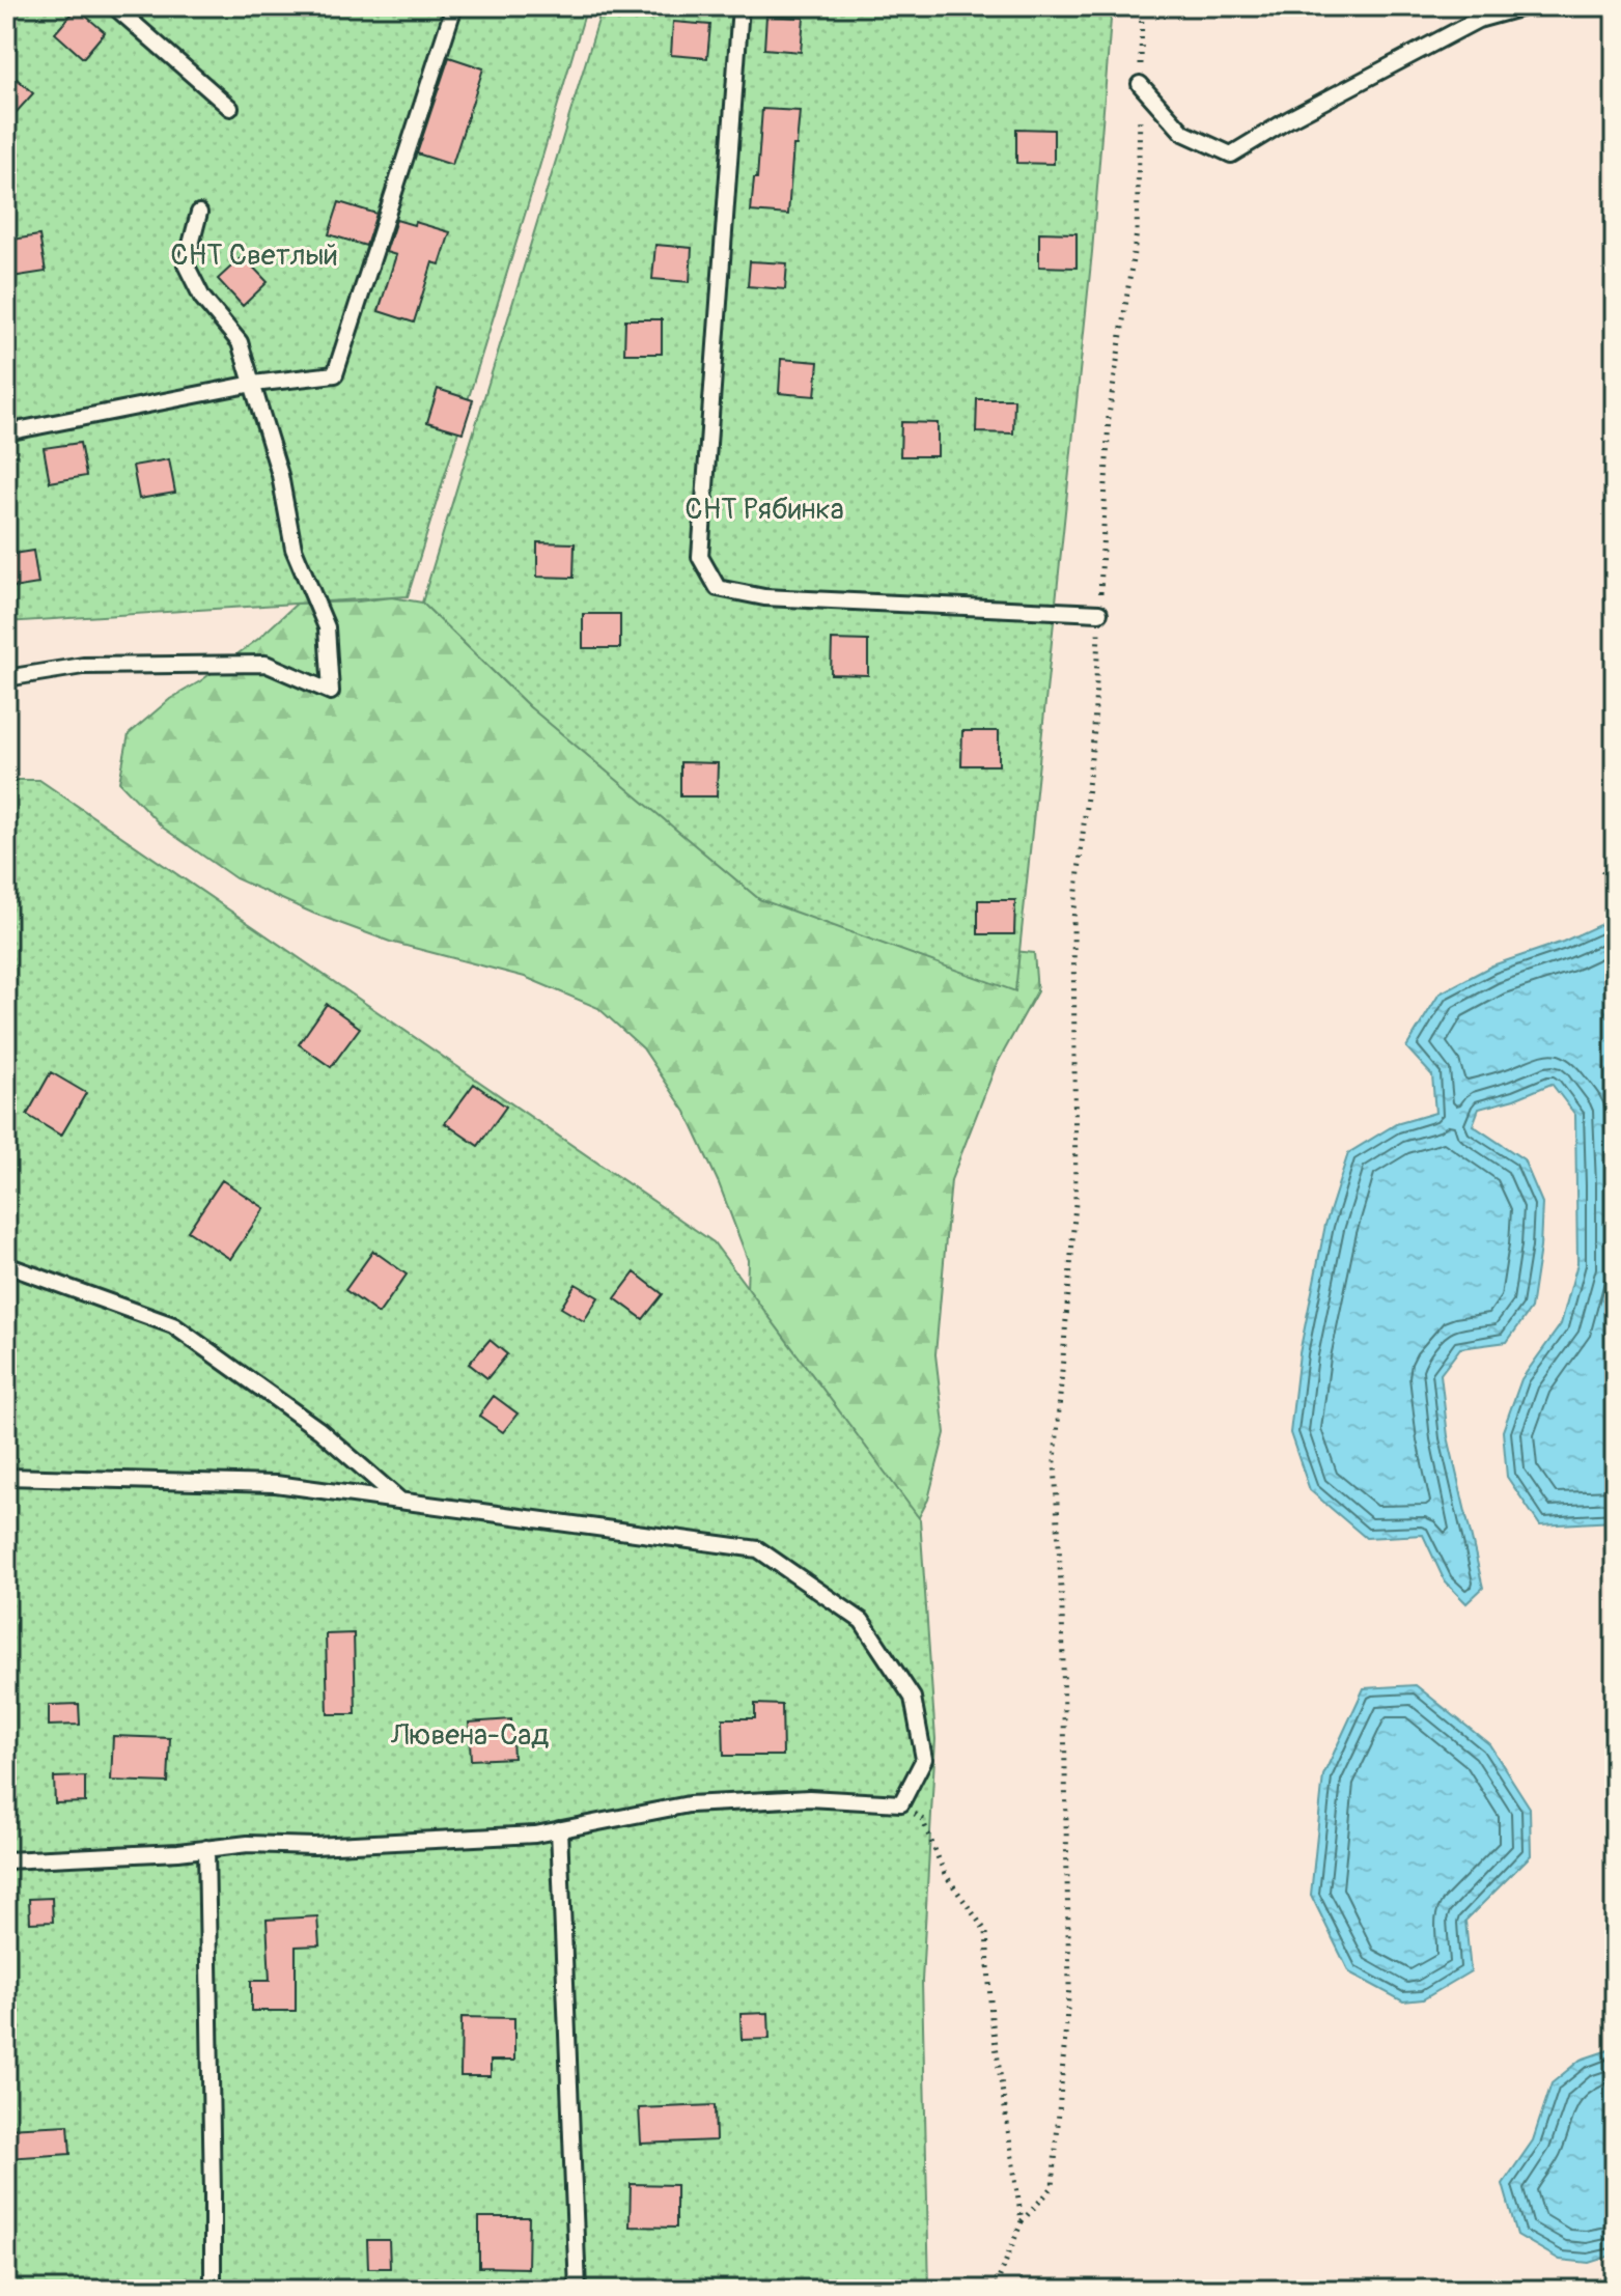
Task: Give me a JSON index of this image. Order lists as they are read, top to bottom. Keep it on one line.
{"parks":["СНТ Светлый","СНТ Рябинка","Лювена-Сад"]}
